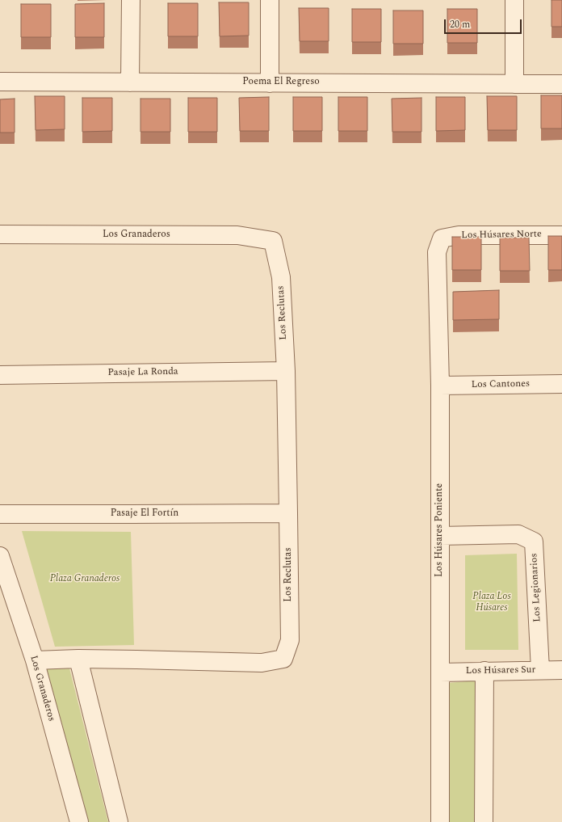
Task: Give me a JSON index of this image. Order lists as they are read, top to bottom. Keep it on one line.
{"streets":{"street":["Poema El Regreso","Los Granaderos","Los Húsares Norte","Los Reclutas","Pasaje La Ronda","Los Cantones","Pasaje El Fortín","Los Húsares Poniente","Los Legionarios","Los Húsares Sur"]},"crossings":[["Los Granaderos","Los Reclutas"],["Los Húsares Norte","Los Húsares Poniente"],["Los Reclutas","Pasaje La Ronda"],["Los Reclutas","Pasaje El Fortín"],["Los Cantones","Los Húsares Poniente"],["Los Húsares Poniente","Los Legionarios"],["Los Húsares Poniente","Los Húsares Sur"],["Los Legionarios","Los Húsares Sur"]],"parks":["Plaza Granaderos","Plaza Los Húsares"],"scale_bar":"20 m"}
